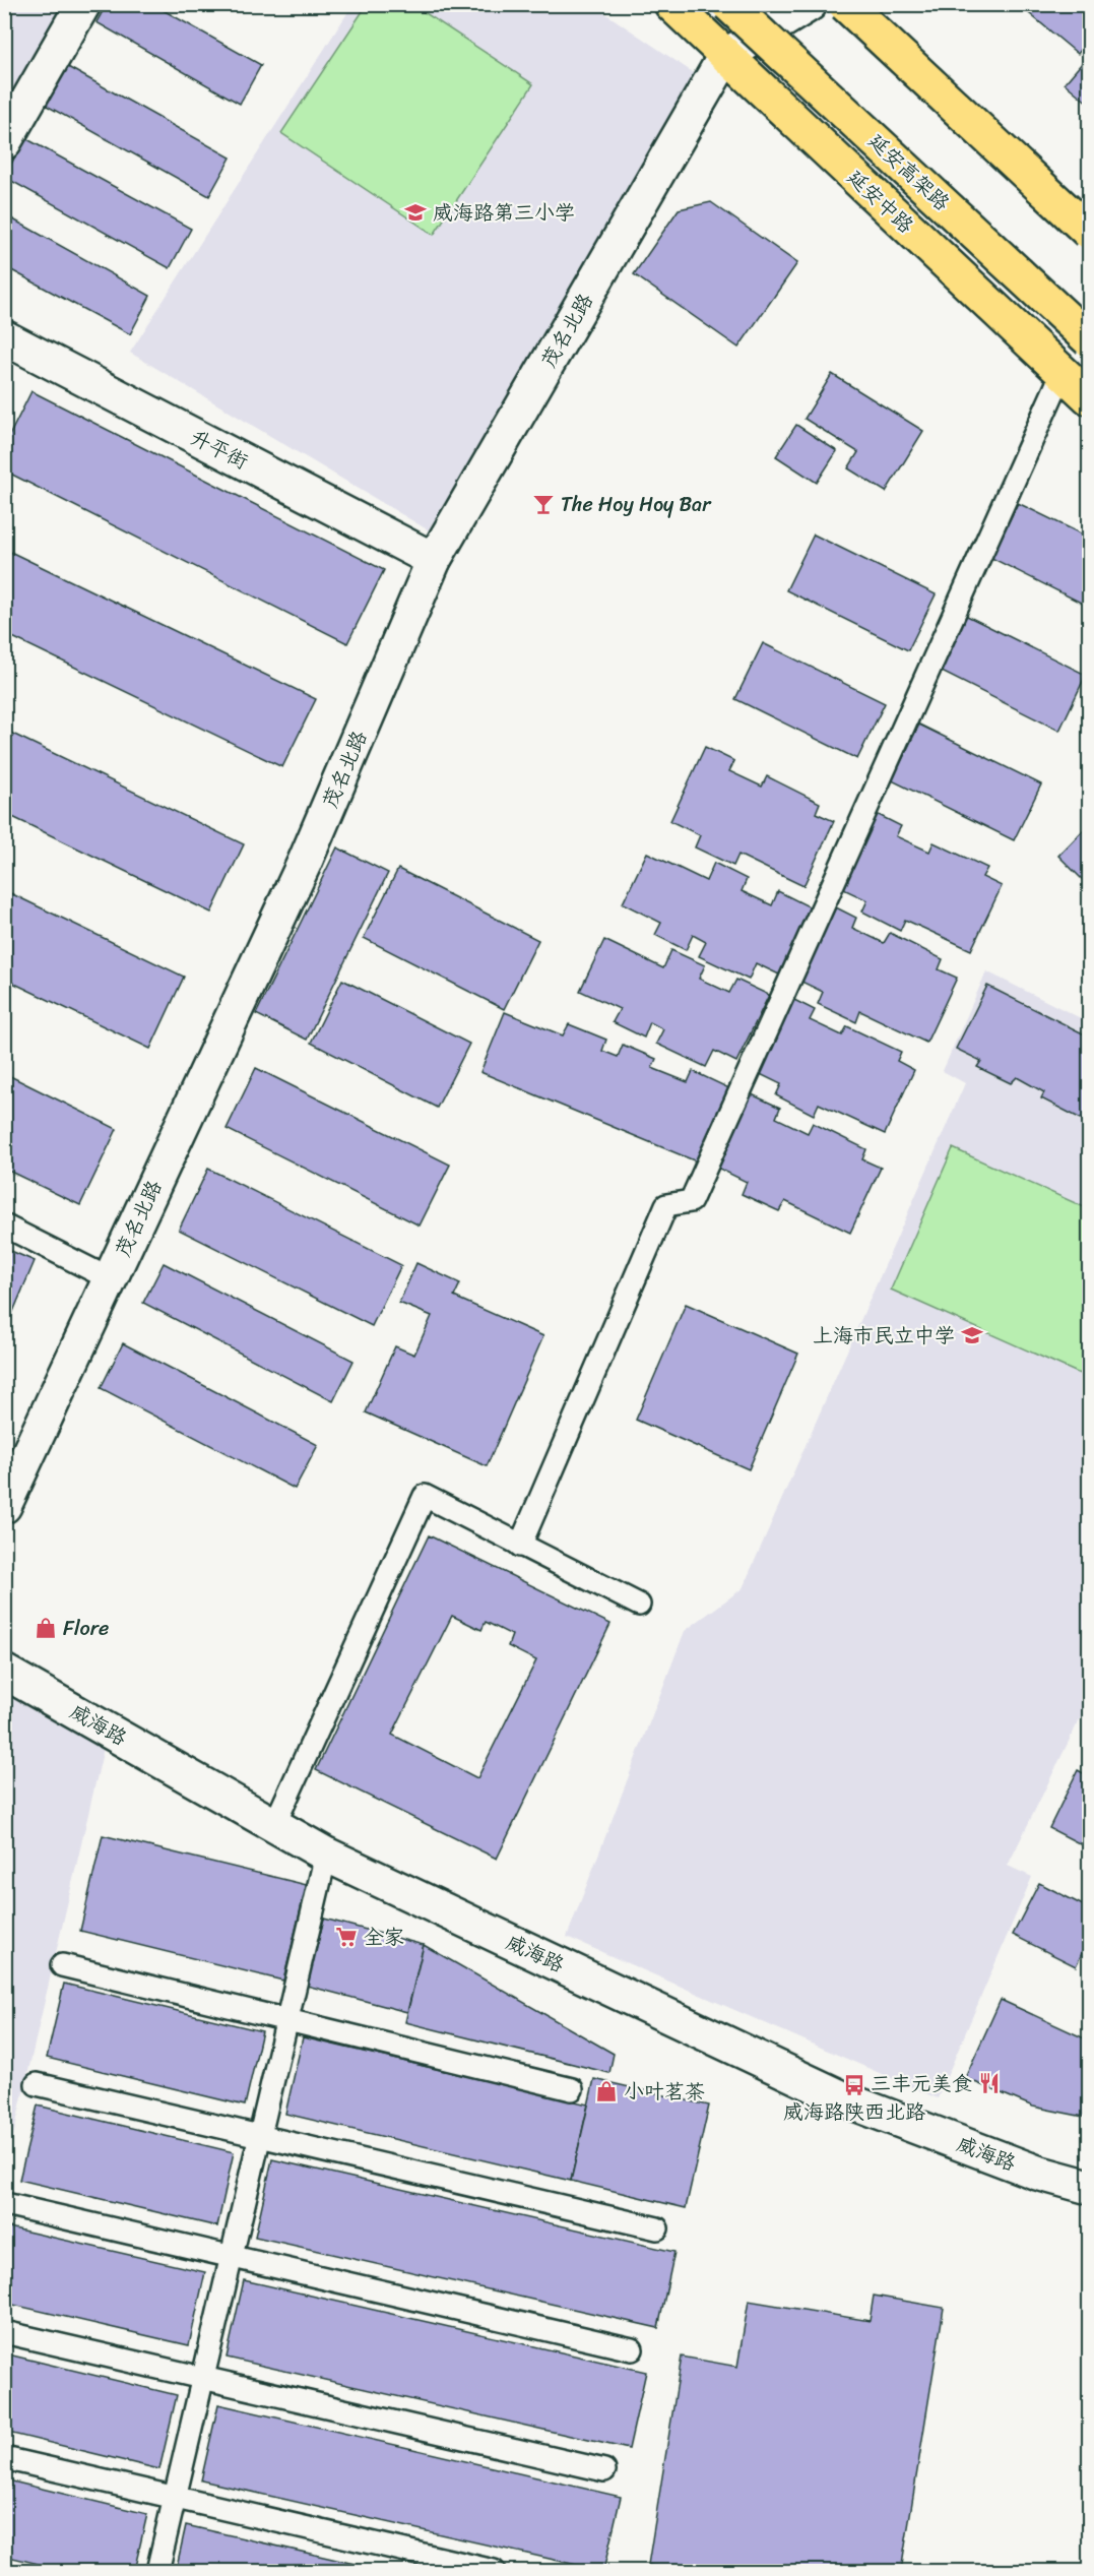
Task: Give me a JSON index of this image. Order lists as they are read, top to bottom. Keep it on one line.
{"streets":{"main road":["延安高架路","延安中路"],"street":["茂名北路","升平街","威海路"]},"crossings":[["延安中路","茂名北路"],["茂名北路","升平街"]],"places":{"school or university":["威海路第三小学","上海市民立中学"],"bar":["The Hoy Hoy Bar"],"shop":["Flore","小叶茗茶"],"supermarket":["全家"],"restaurant":["三丰元美食"],"bus stop":["威海路陕西北路"]}}
